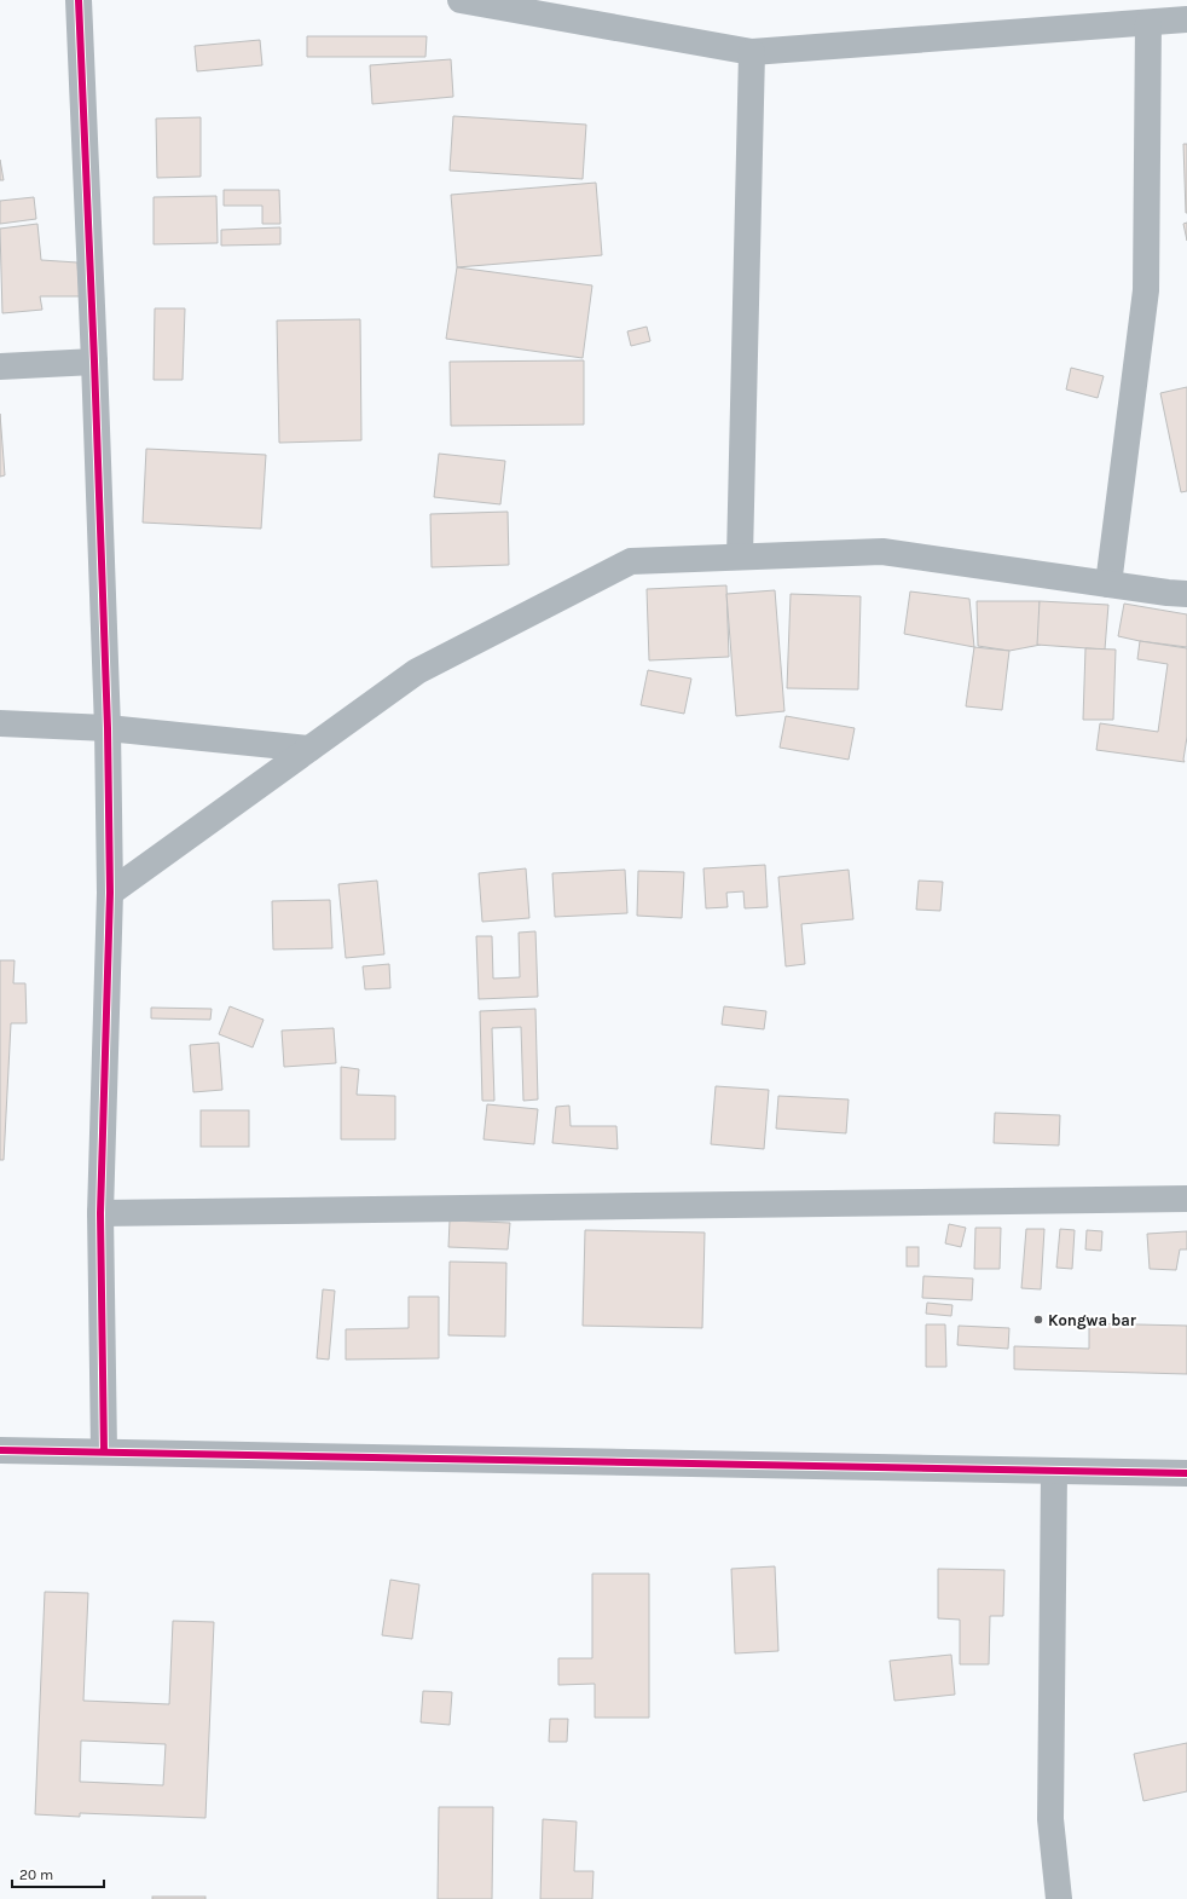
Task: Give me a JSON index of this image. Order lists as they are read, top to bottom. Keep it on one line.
{"places":["Kongwa bar"],"scale_bar":"20 m"}
